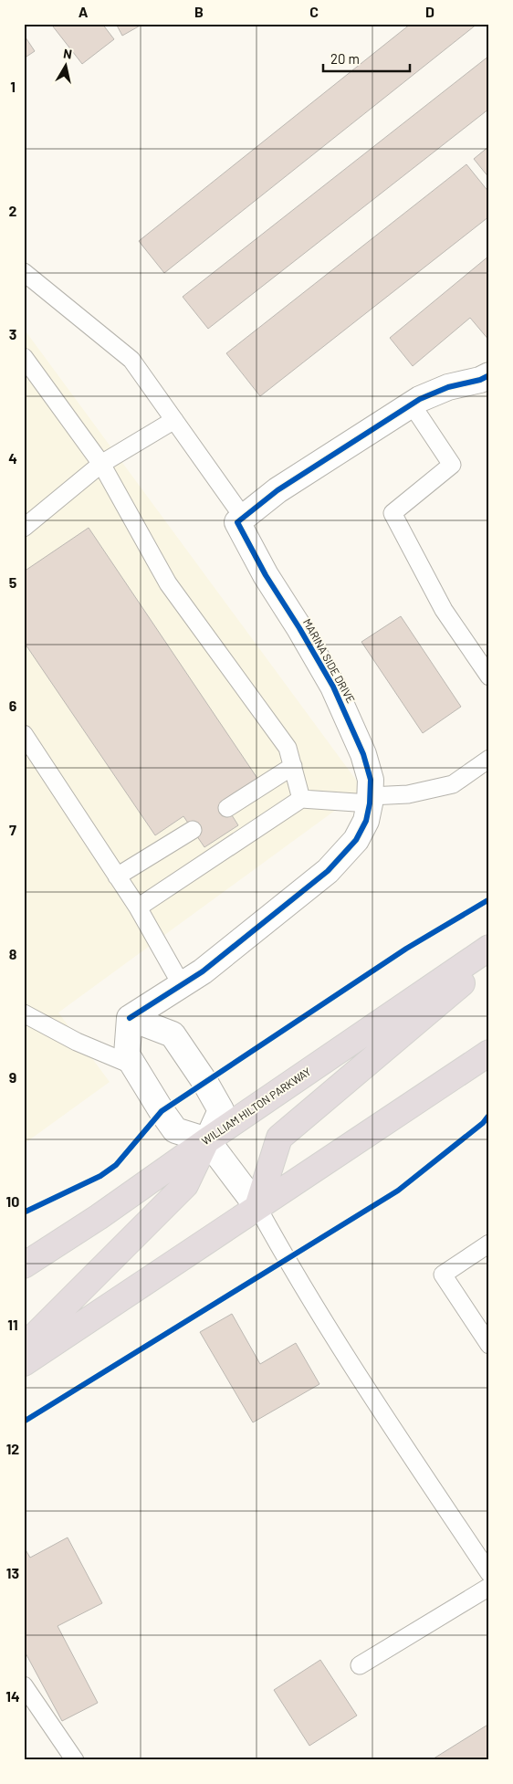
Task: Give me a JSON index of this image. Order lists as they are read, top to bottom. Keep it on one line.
{"streets":{"highway":["WILLIAM HILTON PARKWAY"],"street":["MARINA SIDE DRIVE"]},"scale_bar":"20 m","north":"top","grid":{"columns":["A","B","C","D"],"rows":["1","2","3","4","5","6","7","8","9","10","11","12","13","14"]}}
